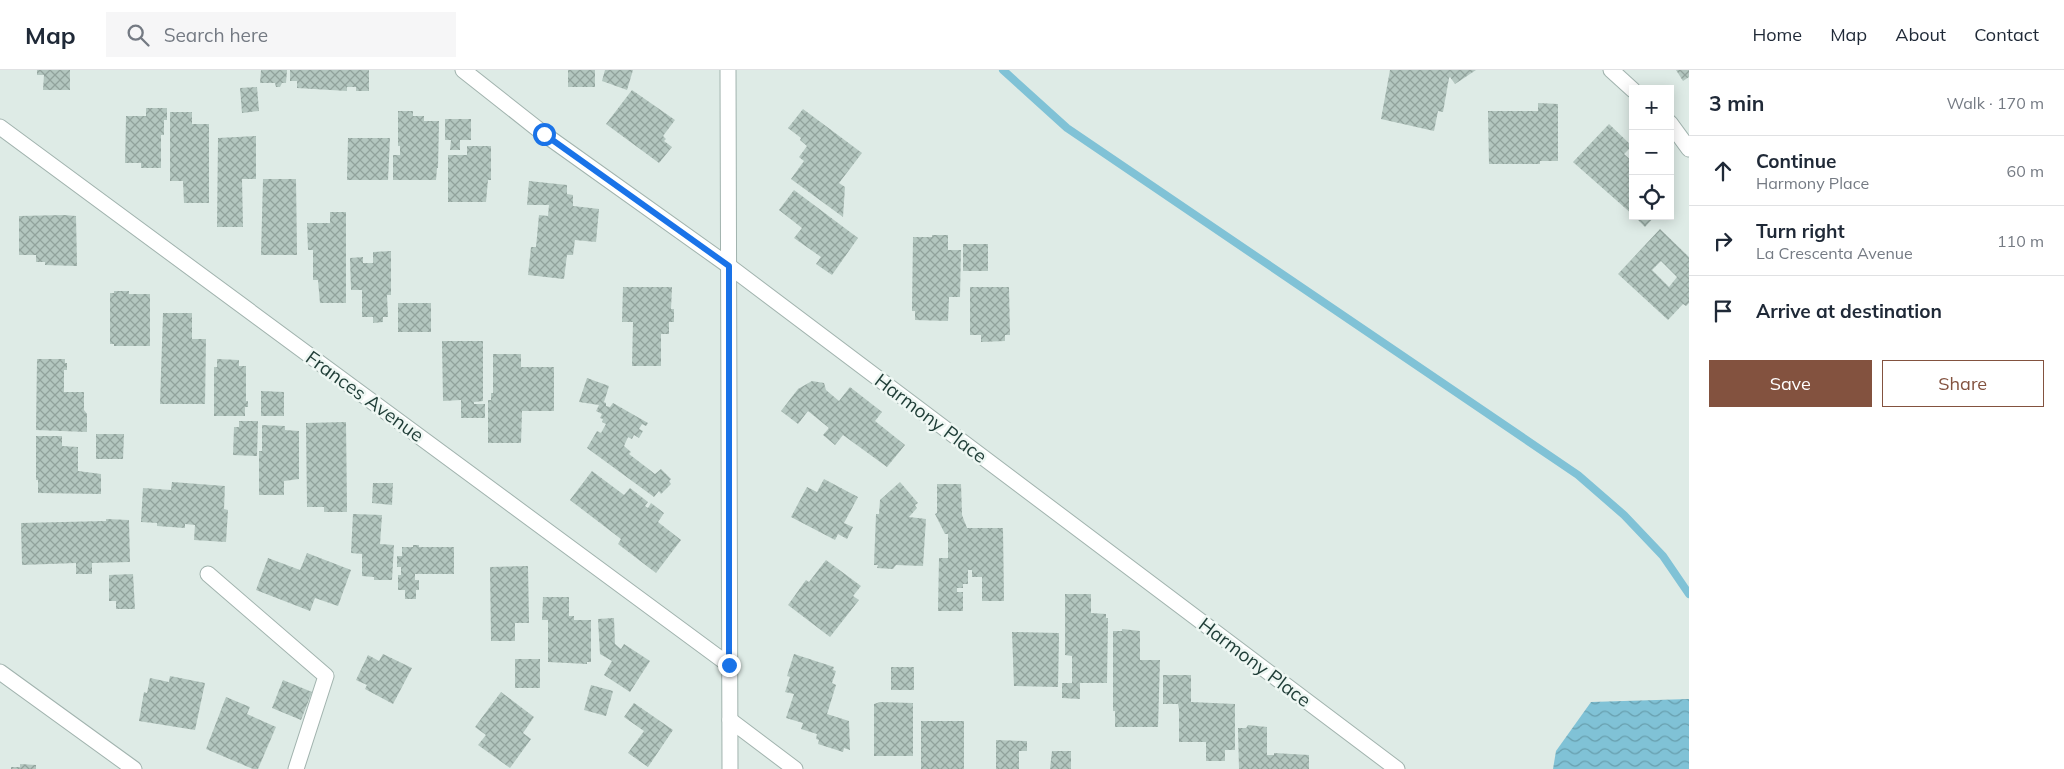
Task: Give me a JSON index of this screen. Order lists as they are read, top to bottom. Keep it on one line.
{"streets":{"street":["Frances Avenue","Harmony Place"]},"page":{"header":"Map","search":"Search here","nav":["Home","Map","About","Contact"],"heading":["3 min","Walk · 170 m"],"map_buttons":["+","−"],"list":[["Continue","Harmony Place","60 m"],["Turn right","La Crescenta Avenue","110 m"],"Arrive at destination"],"buttons":["Save","Share"]}}
